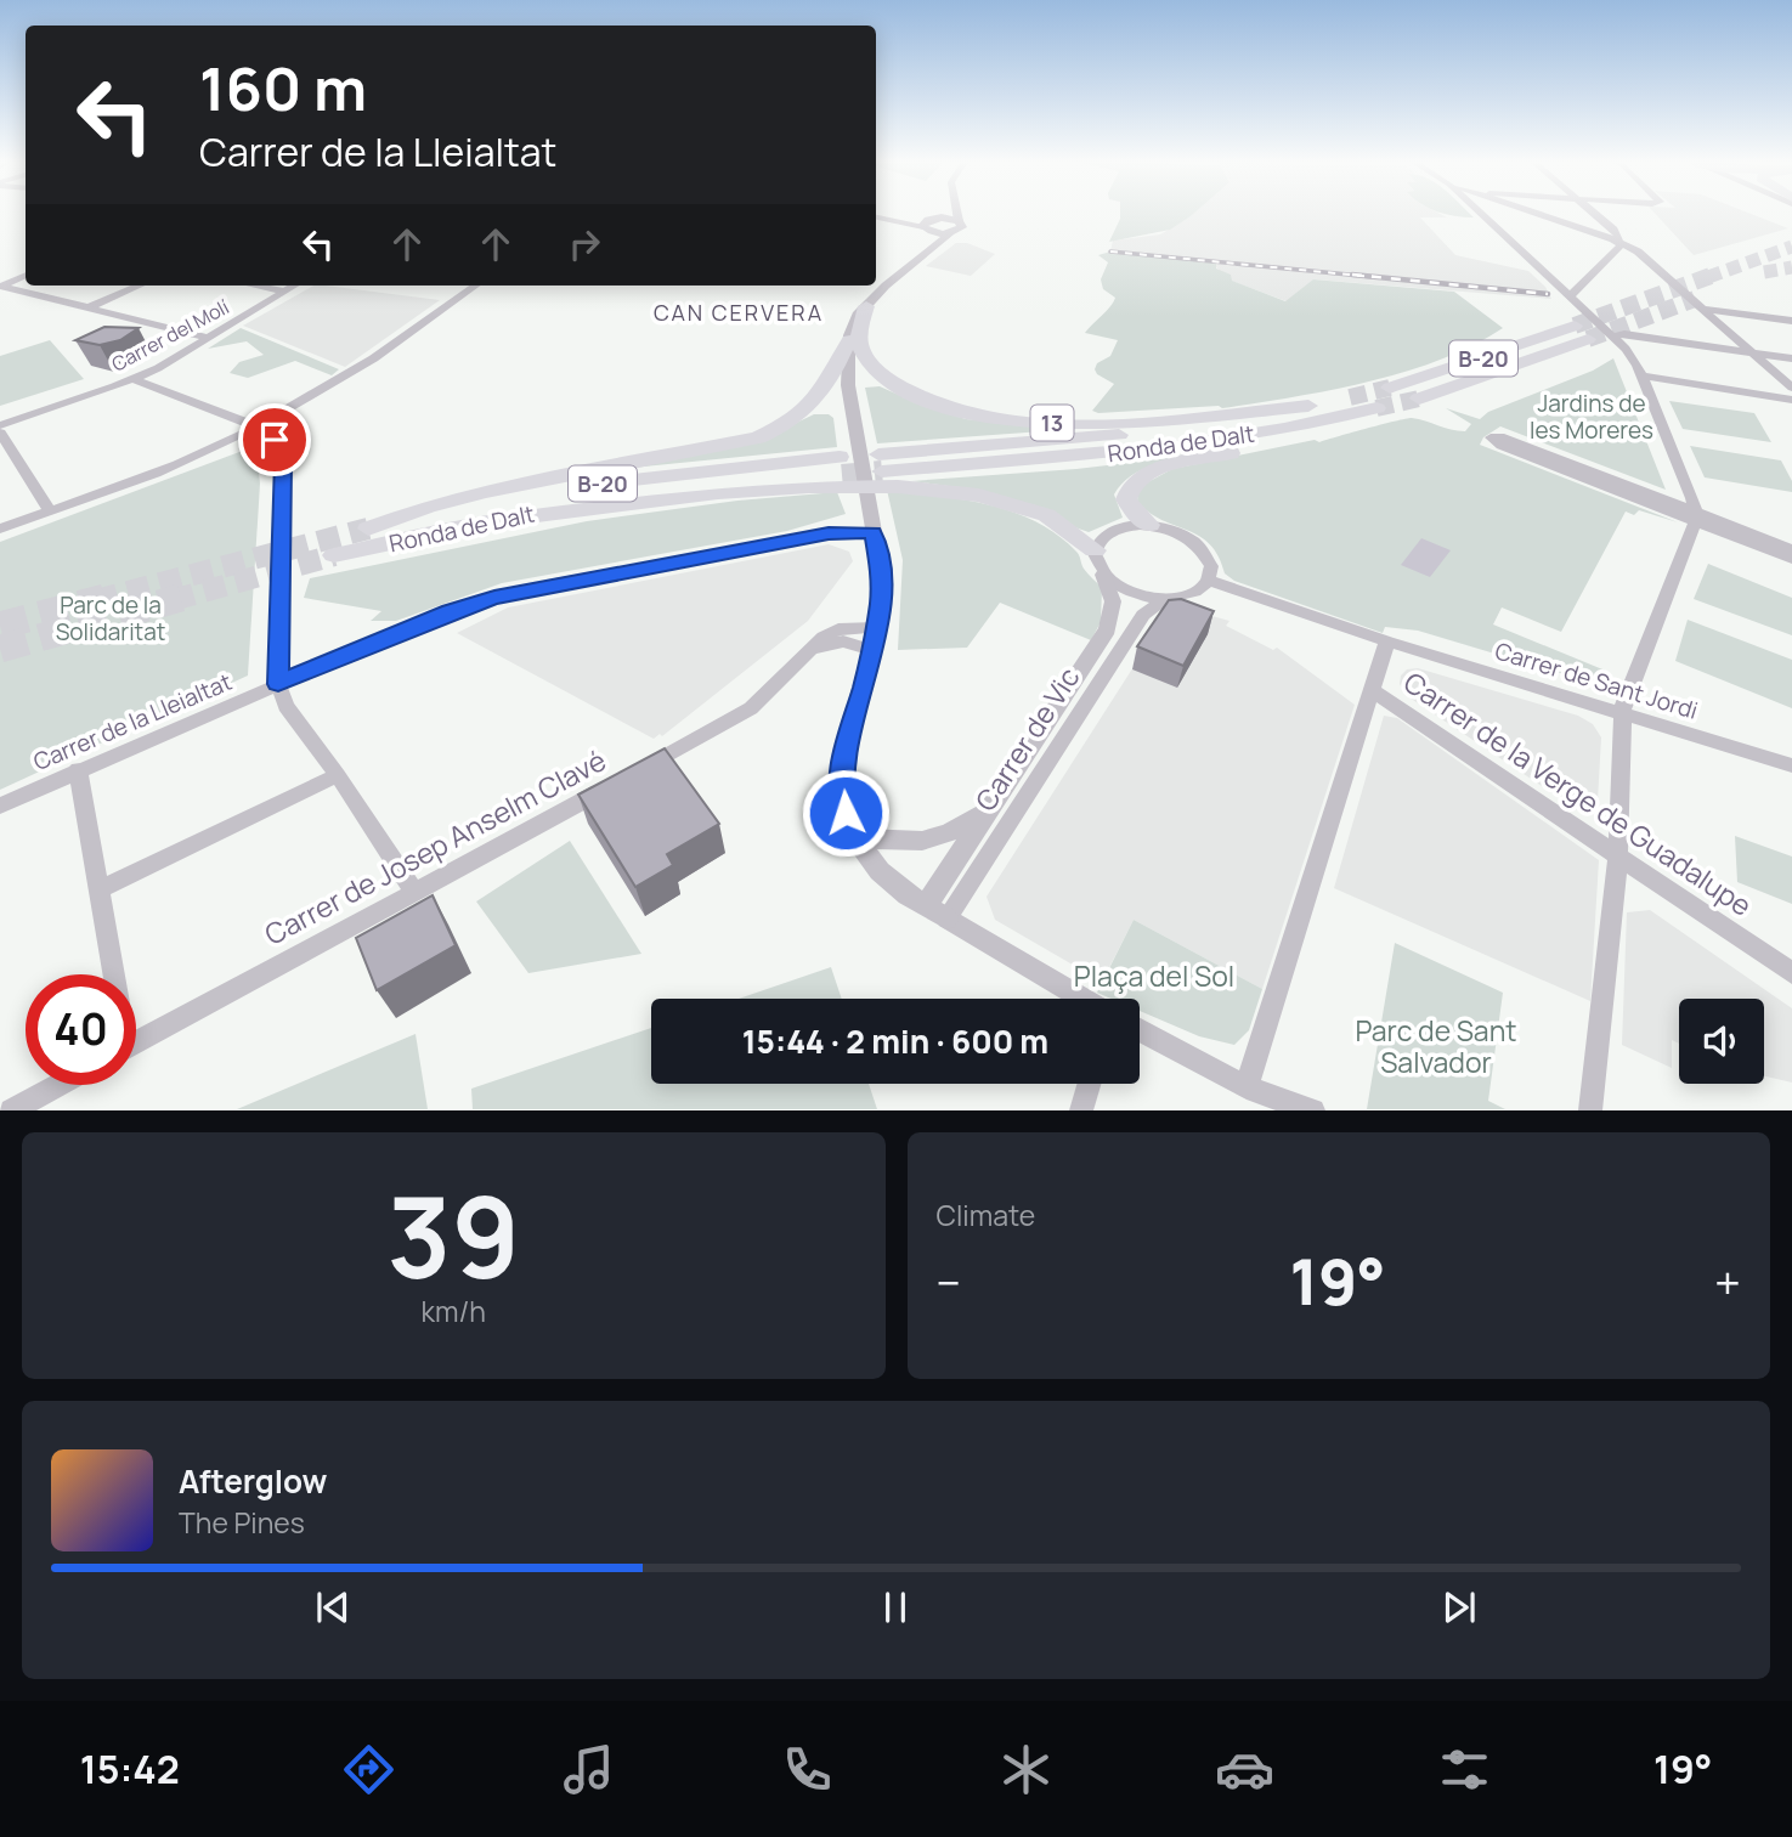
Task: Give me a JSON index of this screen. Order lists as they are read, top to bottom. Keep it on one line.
{"streets":{"highway":["B-20","13","Ronda de Dalt"],"street":["Carrer del Molí","Carrer de Sant Jordi","Carrer de la Lleialtat","Carrer de Vic","Carrer de la Verge de Guadalupe","Carrer de Josep Anselm Clavé"]},"crossings":[["13","Ronda de Dalt"],["Ronda de Dalt","Carrer de Sant Jordi"],["Ronda de Dalt","Carrer de Vic"],["Carrer de Sant Jordi","Carrer de Vic"]],"districts":["CAN CERVERA"],"parks":["Jardins de les Moreres","Parc de la Solidaritat","Plaça del Sol","Parc de Sant Salvador"],"page":{"turn":["160 m","Carrer de la Lleialtat"],"limit":"40","trip":"15:44 · 2 min · 600 m","tile":[["39","km/h"],"Climate"],"heat":["−","19°","+"],"song":["Afterglow","The Pines"],"tabs":["15:42","19°"]}}
